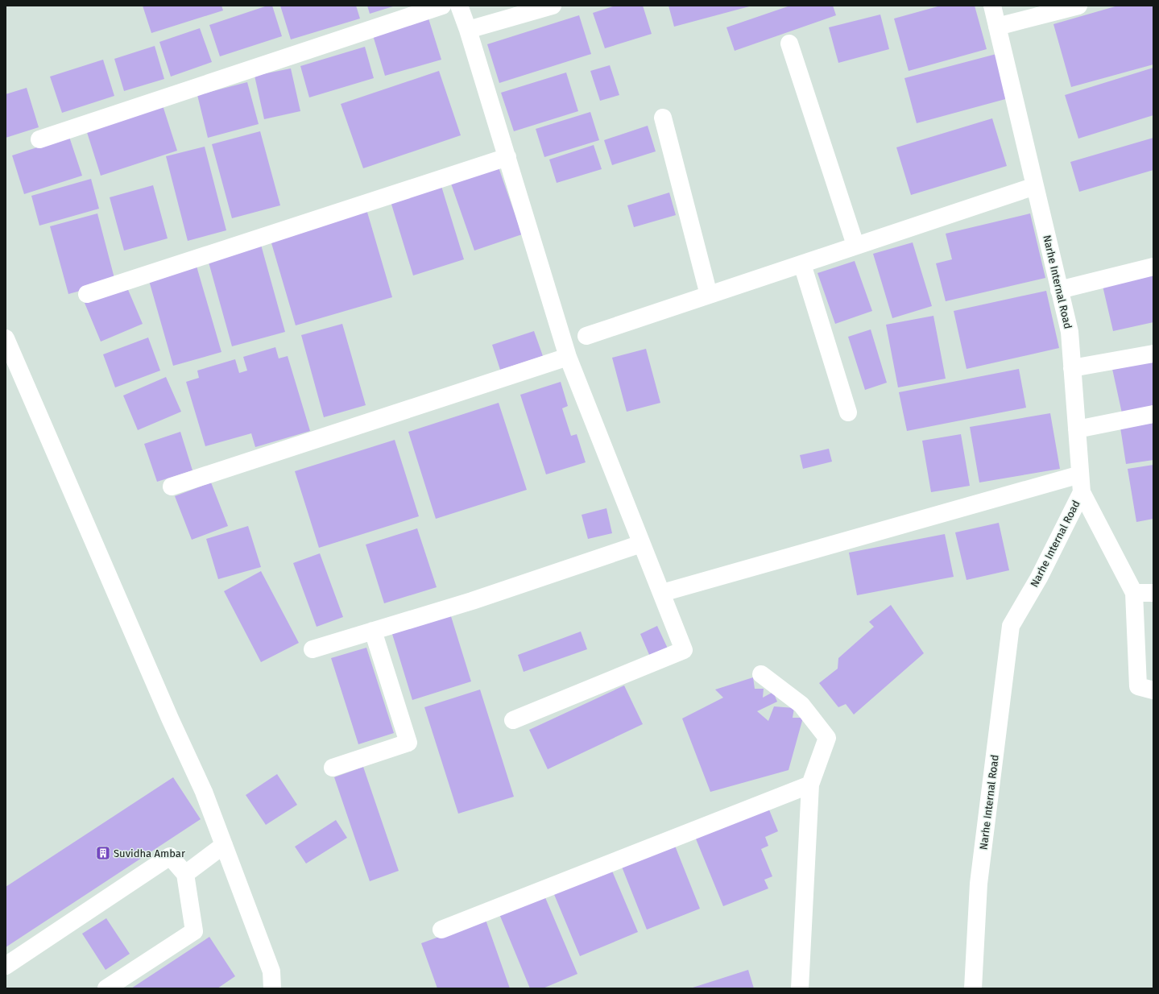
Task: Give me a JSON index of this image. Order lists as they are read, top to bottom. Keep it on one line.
{"streets":{"street":["Narhe Internal Road"]},"places":{"building":["Suvidha Ambar"]}}
